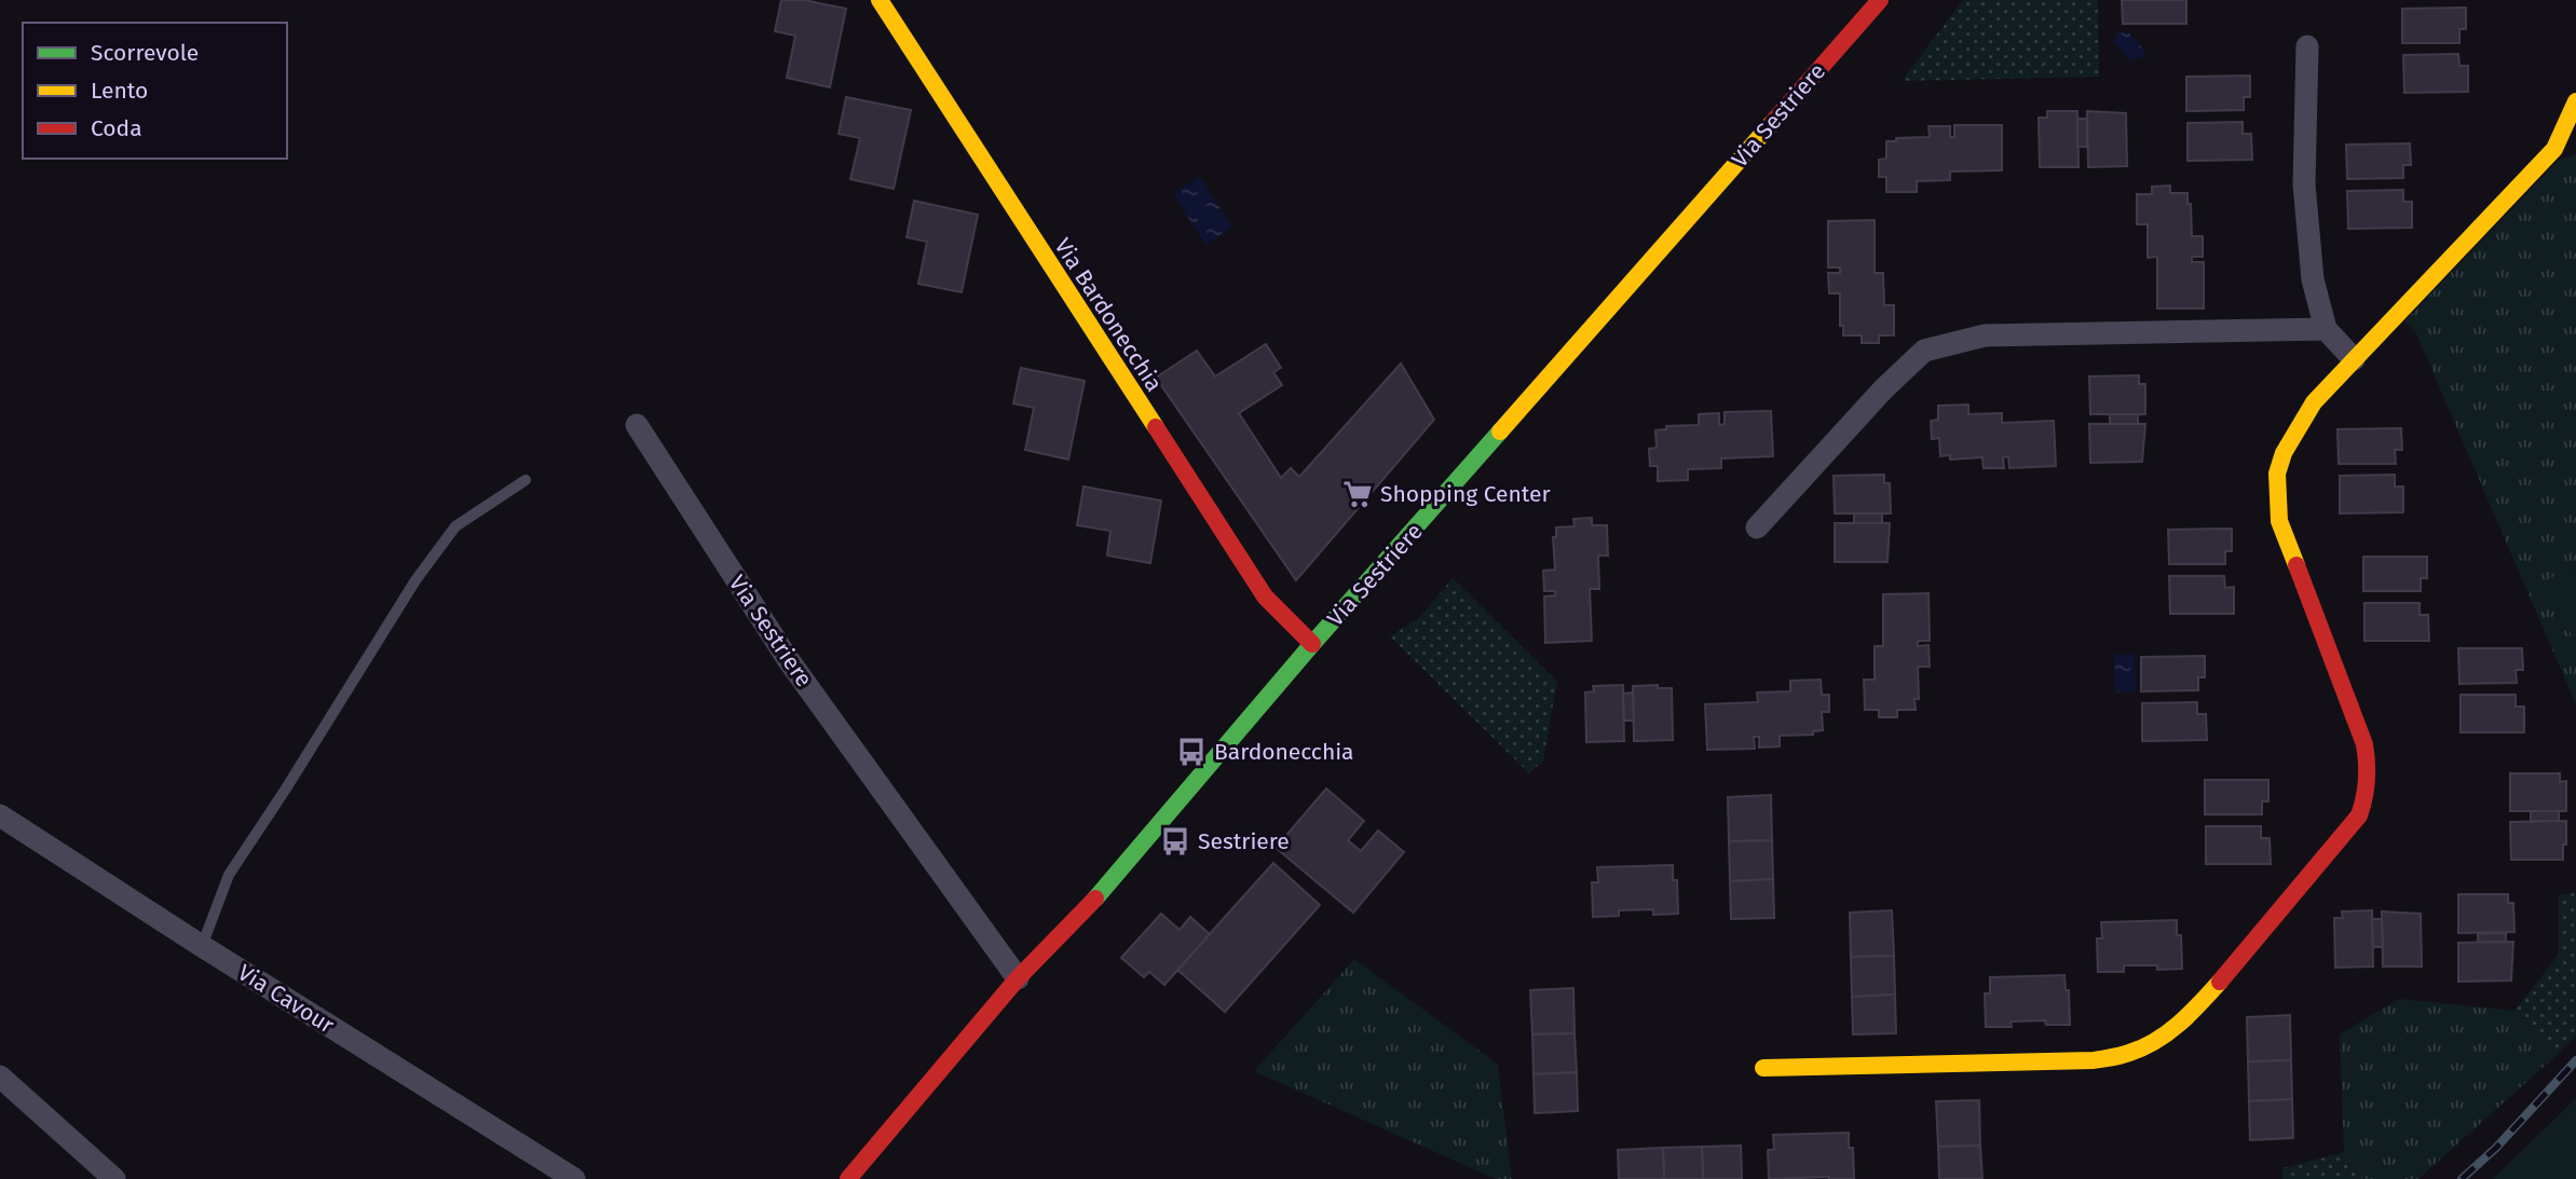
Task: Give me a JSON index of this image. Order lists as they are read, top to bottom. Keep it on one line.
{"streets":{"street":["Via Sestriere","Via Bardonecchia","Via Cavour"]},"crossings":[["Via Sestriere","Via Bardonecchia"]],"places":{"supermarket":["Shopping Center"],"bus stop":["Bardonecchia","Sestriere"]},"legend":["Scorrevole","Lento","Coda"]}
